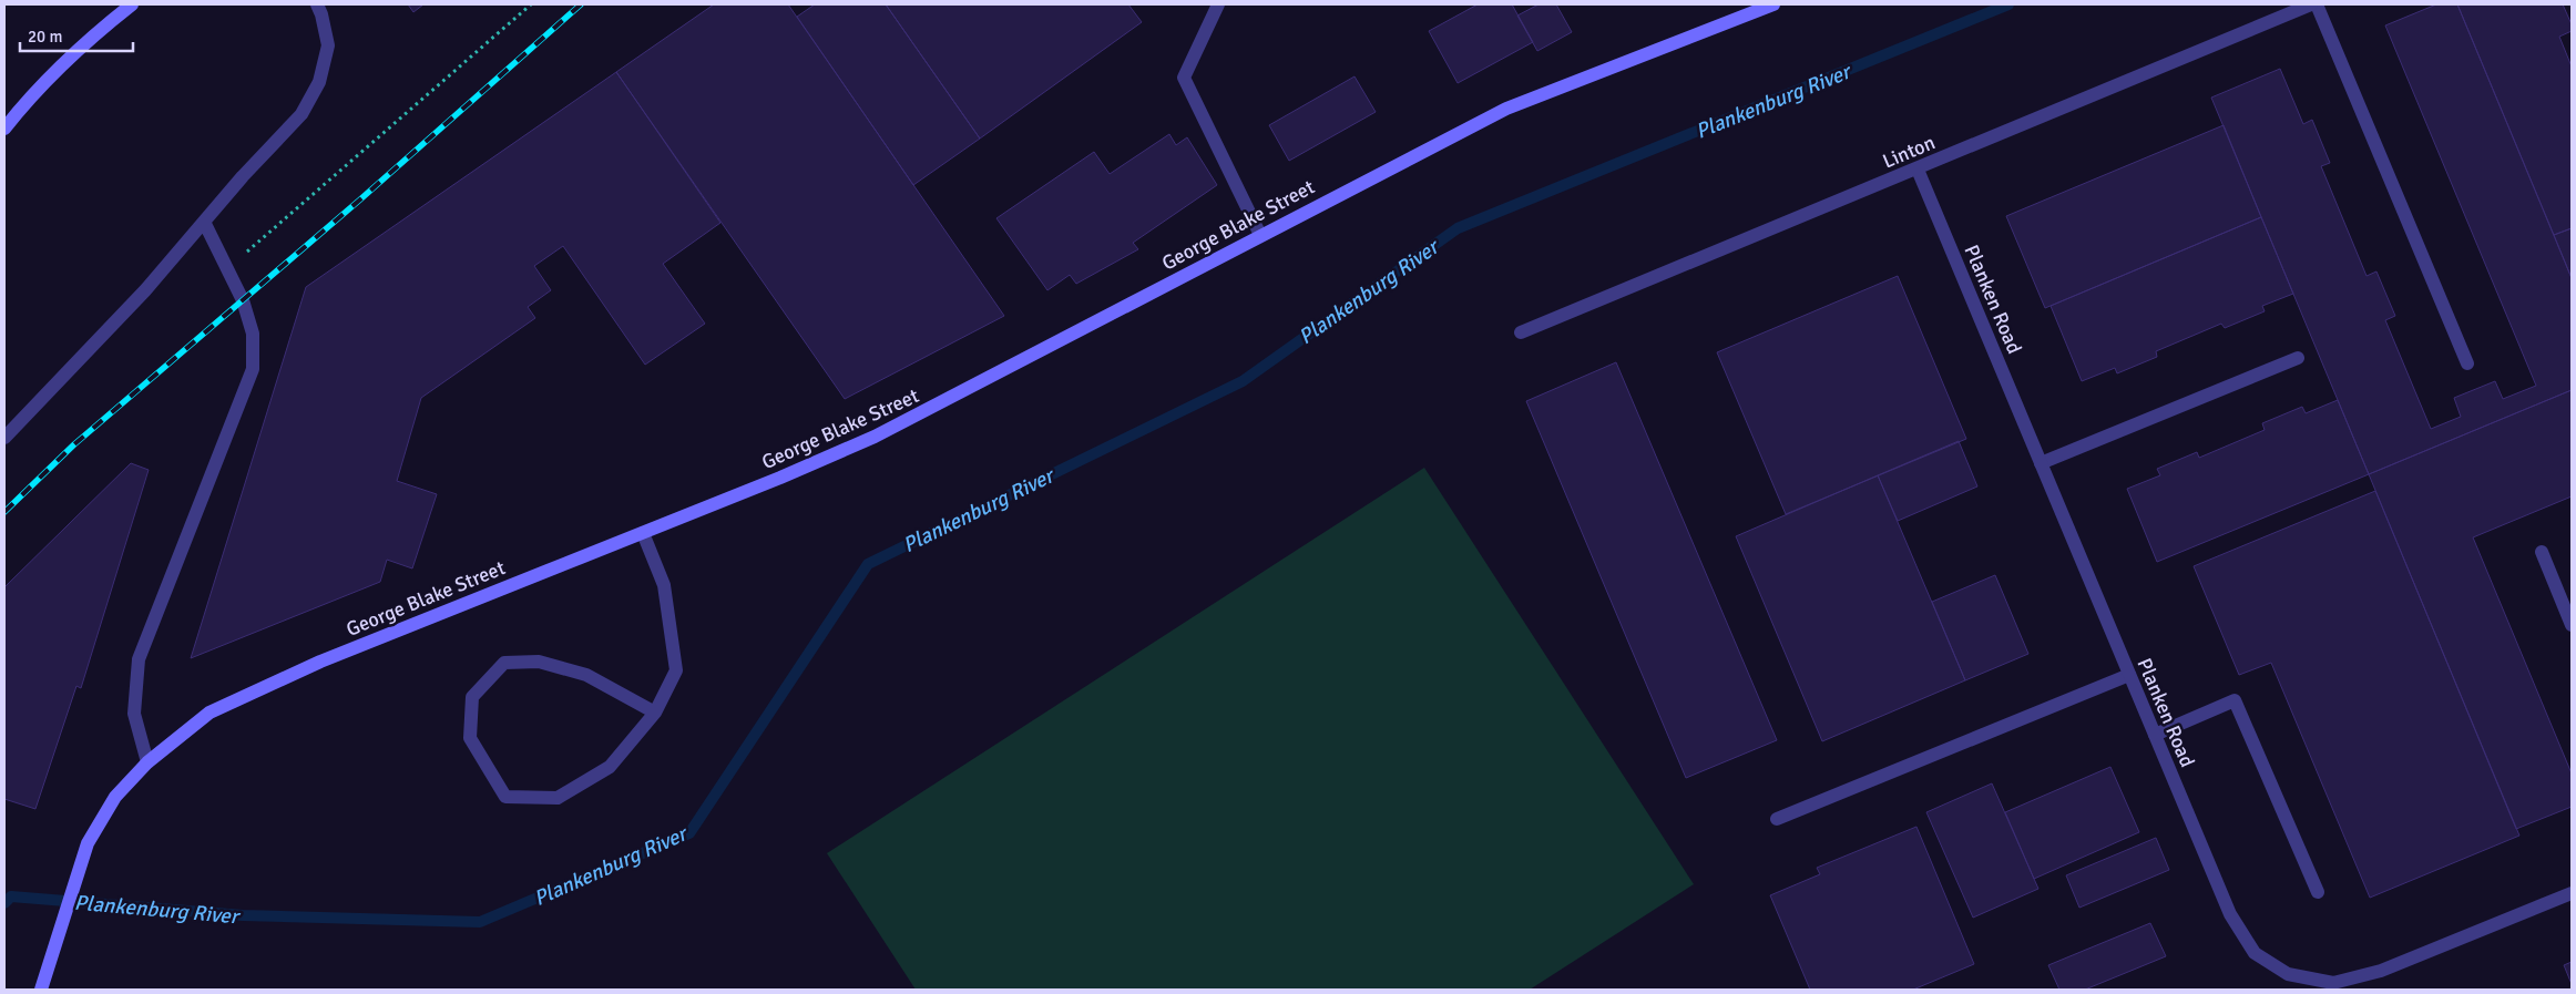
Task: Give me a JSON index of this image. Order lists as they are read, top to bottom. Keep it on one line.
{"streets":{"street":["Linton","George Blake Street","Planken Road"]},"crossings":[["Linton","Planken Road"]],"water":["Plankenburg River"],"scale_bar":"20 m"}
